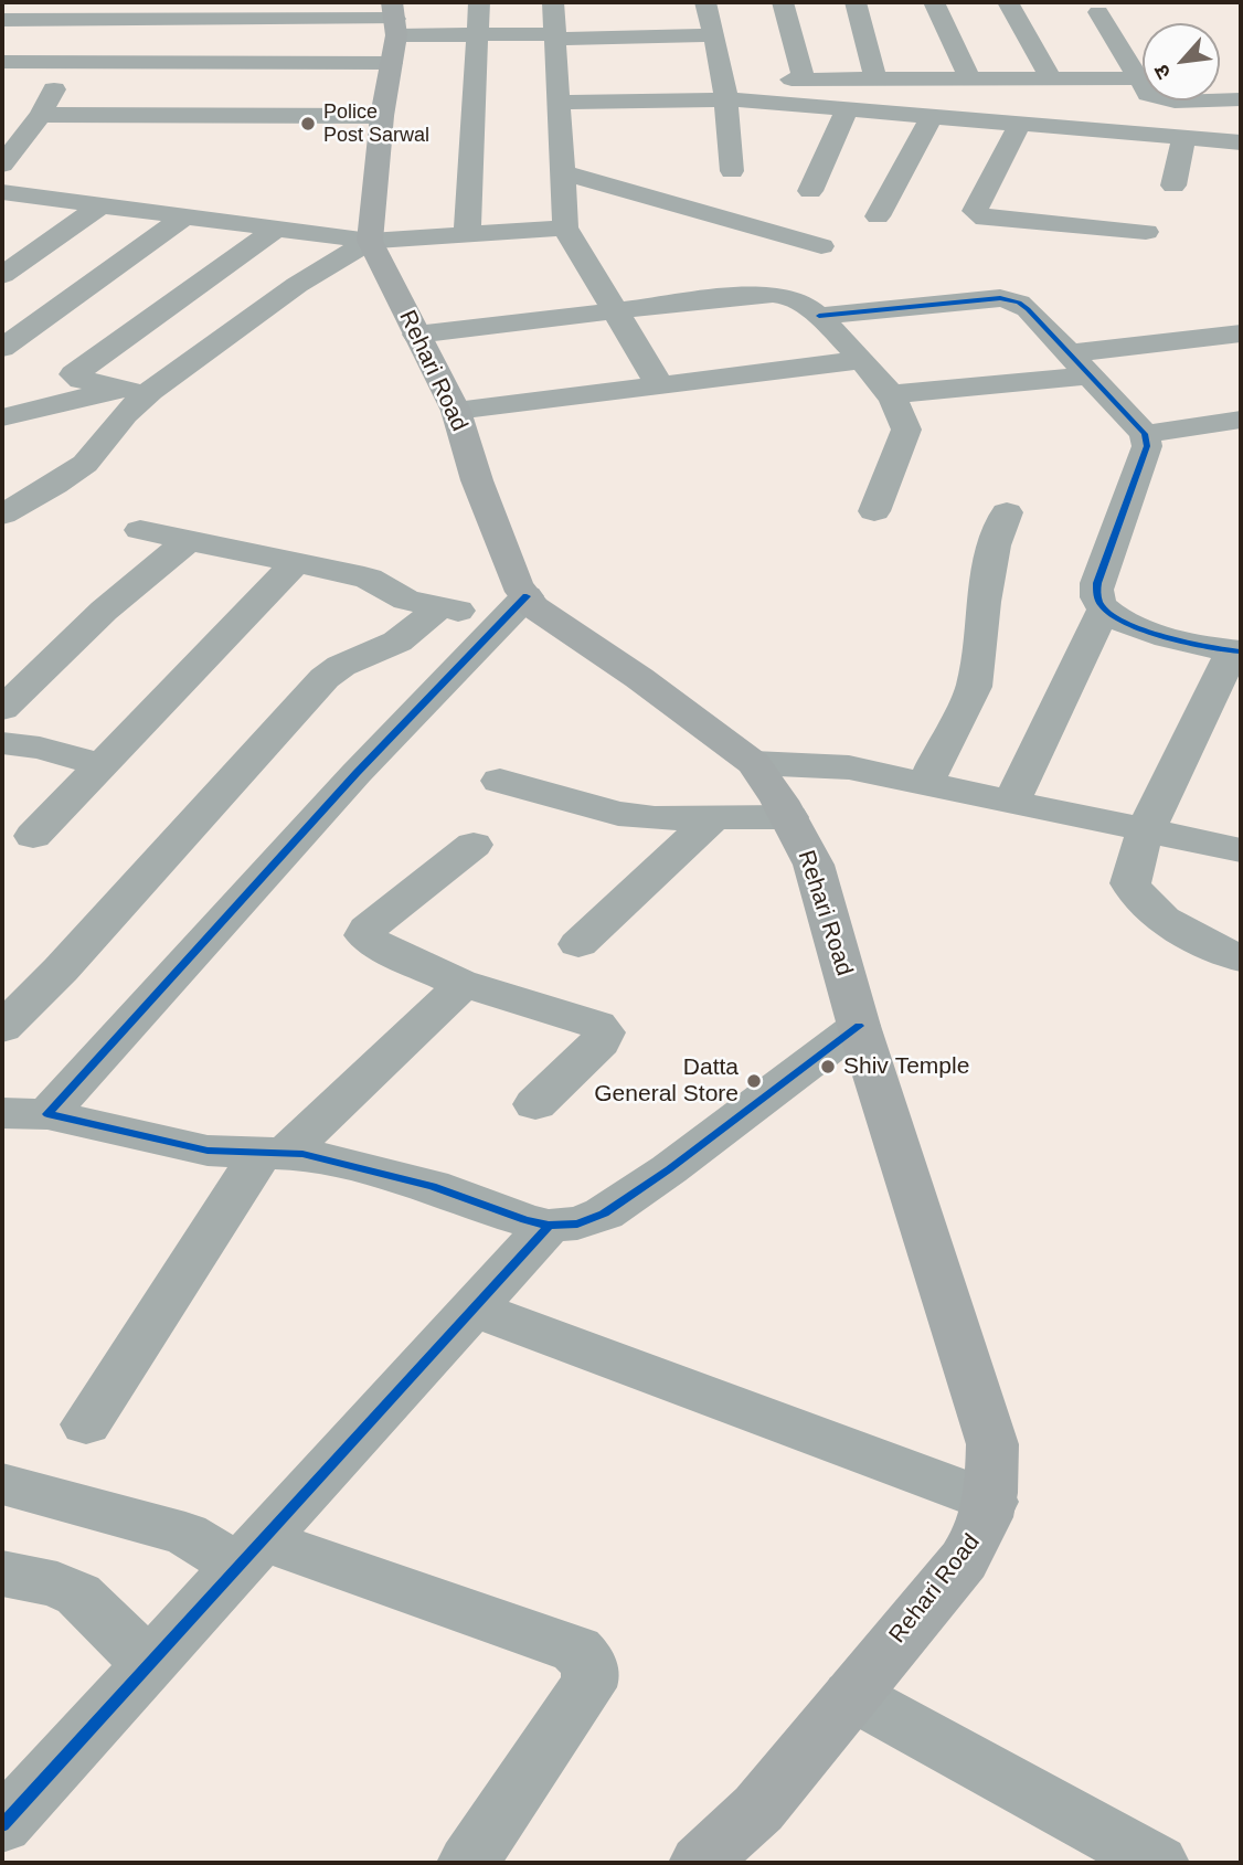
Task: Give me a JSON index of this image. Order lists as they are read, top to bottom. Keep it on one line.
{"streets":{"main road":["Rehari Road"]},"places":["Police Post Sarwal","Shiv Temple","Datta General Store"],"north":"bottom left"}
